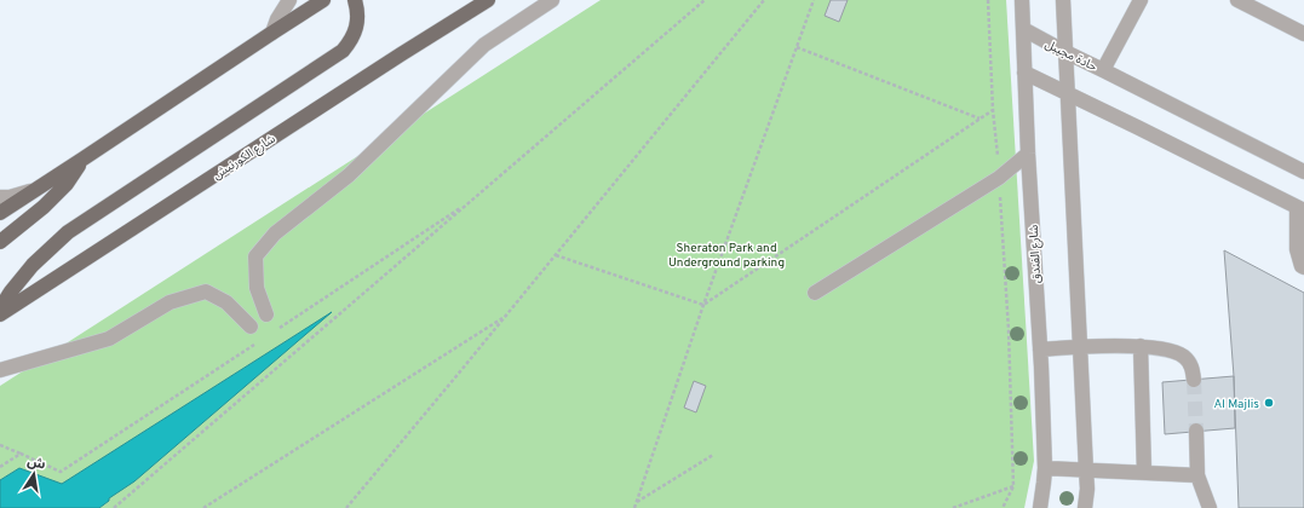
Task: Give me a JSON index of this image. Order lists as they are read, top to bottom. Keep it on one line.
{"streets":{"main road":["شارع الكورنيش"],"street":["حادة مجيبل","شارع الفندق"]},"crossings":[["حادة مجيبل","شارع الفندق"]],"parks":["Sheraton Park and Underground parking"],"places":["Al Majlis"],"north":"top"}
